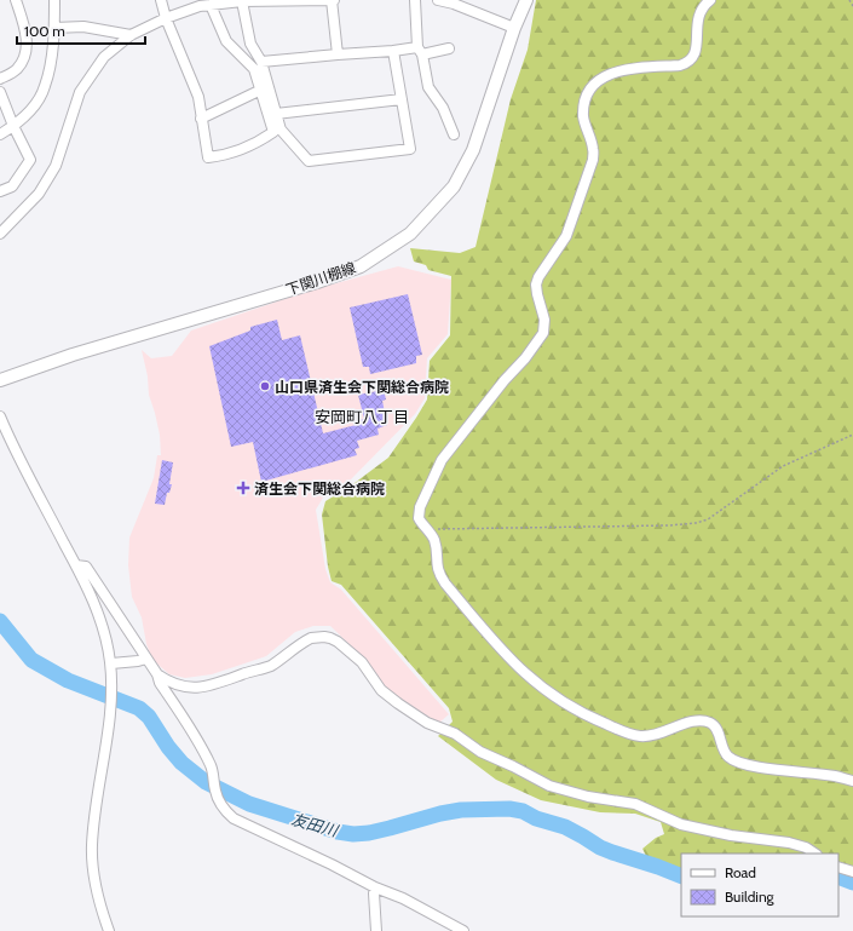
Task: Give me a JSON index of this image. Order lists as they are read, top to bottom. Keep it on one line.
{"streets":{"main road":["下関川棚線"]},"districts":["安岡町八丁目"],"water":["友田川"],"places":{"other":["山口県済生会下関総合病院"],"health":["済生会下関総合病院"]},"legend":["Road","Building"],"scale_bar":"100 m"}
